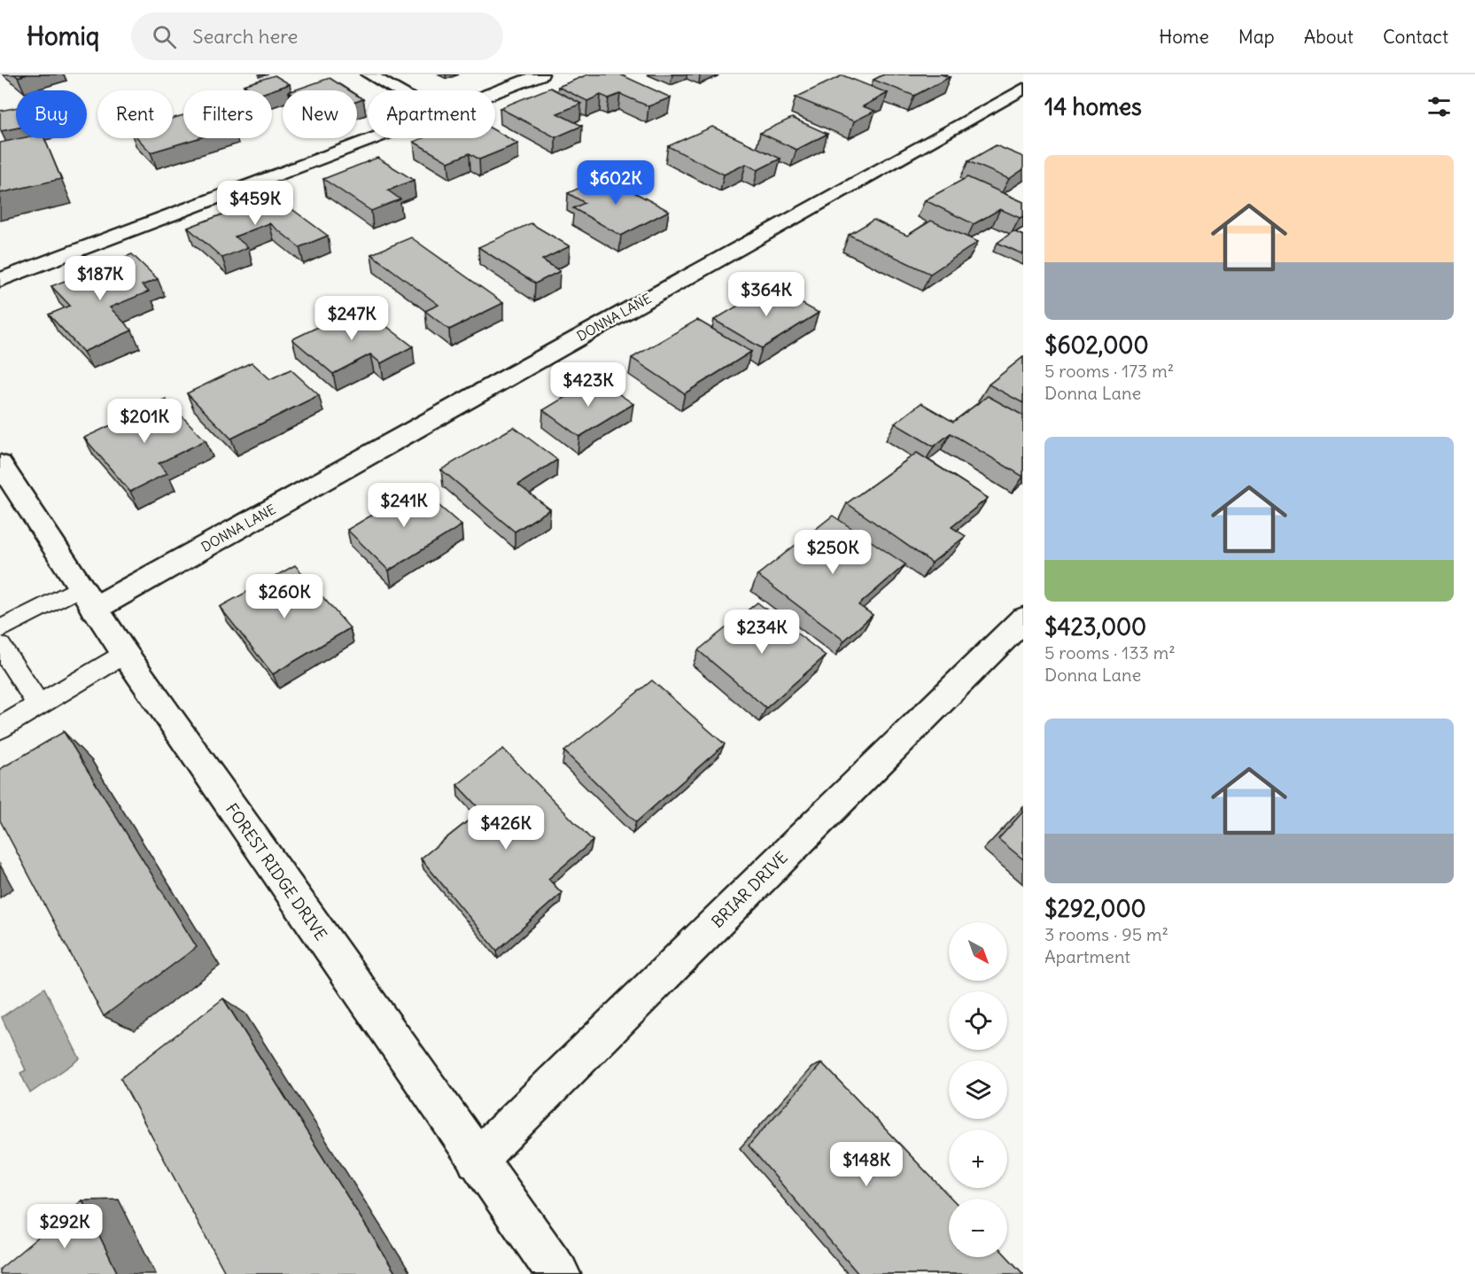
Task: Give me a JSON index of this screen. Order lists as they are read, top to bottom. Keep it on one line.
{"streets":{"street":["DONNA LANE","FOREST RIDGE DRIVE","BRIAR DRIVE"]},"crossings":[["DONNA LANE","FOREST RIDGE DRIVE"],["FOREST RIDGE DRIVE","BRIAR DRIVE"]],"north":"bottom right","page":{"header":"Homiq","search":"Search here","nav":["Home","Map","About","Contact"],"heading":"14 homes","chip":["Buy","Rent","Filters","New","Apartment"],"list":[{"name":"$602,000","note":"5 rooms · 173 m² · Donna Lane"},{"name":"$423,000","note":"5 rooms · 133 m² · Donna Lane"},{"name":"$292,000","note":"3 rooms · 95 m² · Apartment"}],"price":["$602K","$459K","$187K","$364K","$247K","$423K","$201K","$241K","$250K","$260K","$234K","$426K","$148K","$292K"],"map_buttons":["+","−"]}}
